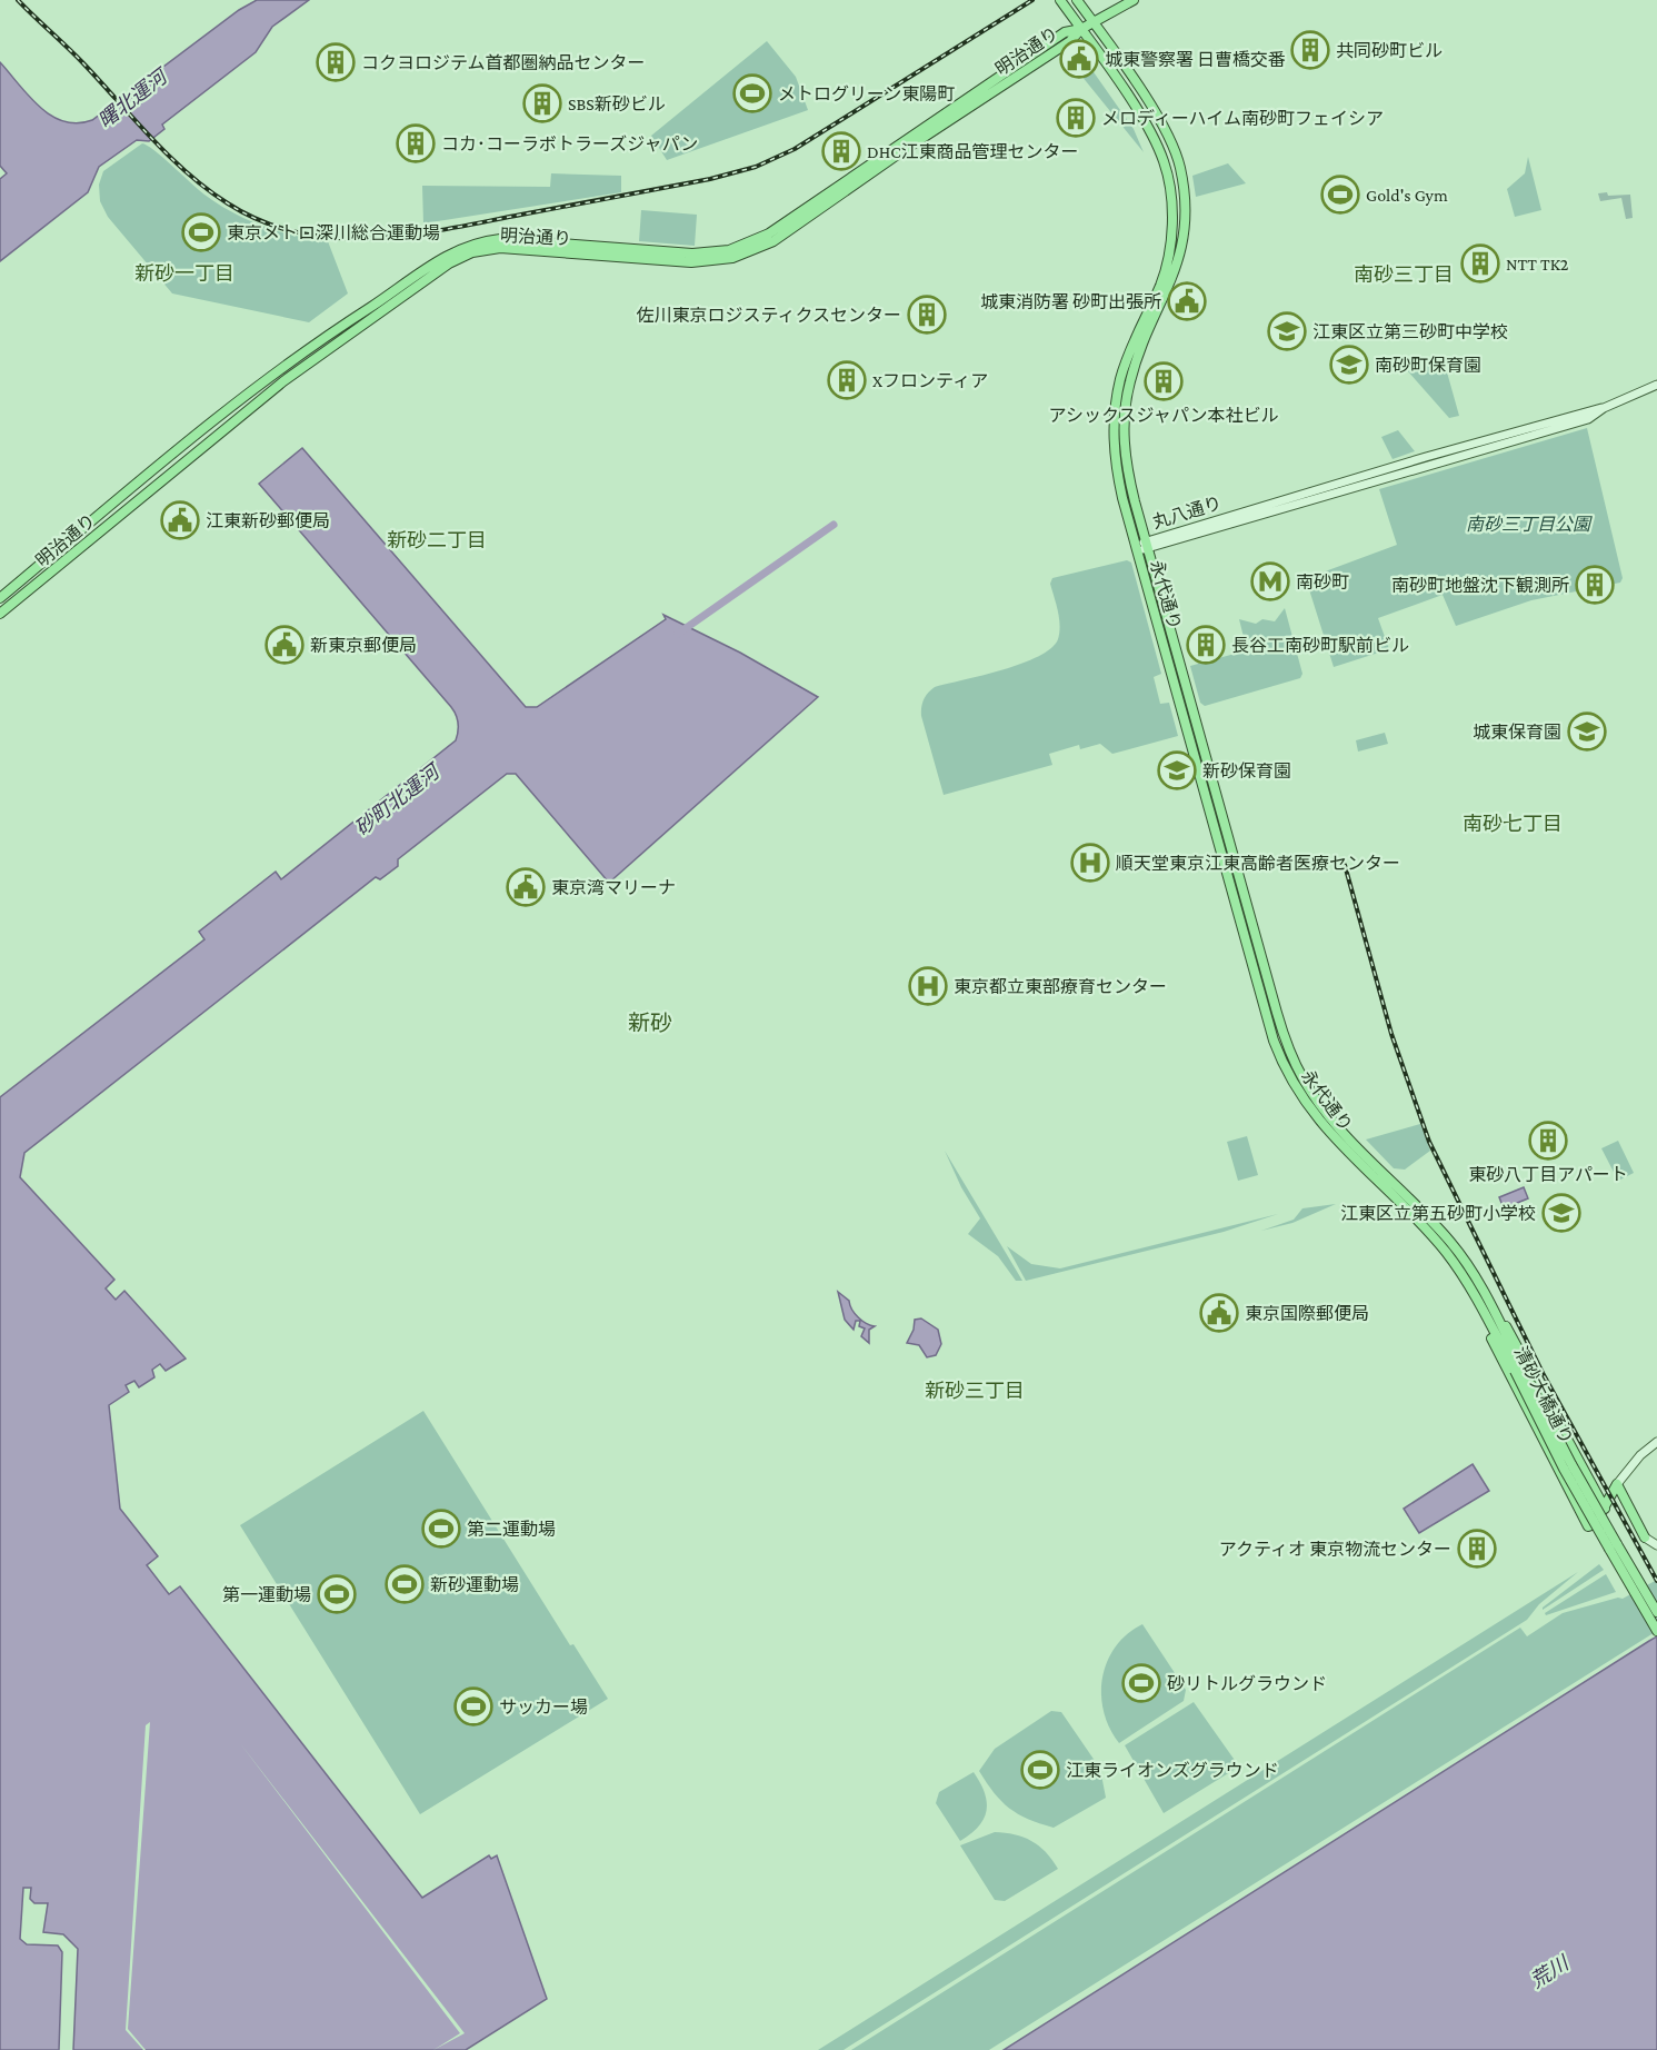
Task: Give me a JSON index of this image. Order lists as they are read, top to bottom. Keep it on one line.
{"streets":{"main road":["明治通り","丸八通り","永代通り","清砂大橋通り"]},"crossings":[["明治通り","永代通り"],["丸八通り","永代通り"],["永代通り","清砂大橋通り"]],"districts":["新砂一丁目","南砂三丁目","新砂二丁目","南砂七丁目","新砂","新砂三丁目"],"water":["曙北運河","砂町北運河","荒川"],"parks":["南砂三丁目公園"],"places":{"building":["共同砂町ビル","コクヨロジテム首都圏納品センター","SBS新砂ビル","メロディーハイム南砂町フェイシア","コカ･コーラボトラーズジャパン","DHC江東商品管理センター","NTT TK2","佐川東京ロジスティクスセンター","Xフロンティア","アシックスジャパン本社ビル","南砂町地盤沈下観測所","長谷工南砂町駅前ビル","東砂八丁目アパート","アクティオ 東京物流センター"],"public building":["城東警察署 日曹橋交番","城東消防署 砂町出張所","江東新砂郵便局","新東京郵便局","東京湾マリーナ","東京国際郵便局"],"sports":["メトログリーン東陽町","Gold's Gym","東京メトロ深川総合運動場","第二運動場","新砂運動場","第一運動場","砂リトルグラウンド","サッカー場","江東ライオンズグラウンド"],"school or university":["江東区立第三砂町中学校","南砂町保育園","城東保育園","新砂保育園","江東区立第五砂町小学校"],"metro station":["南砂町"],"hospital":["順天堂東京江東高齢者医療センター","東京都立東部療育センター"]}}
